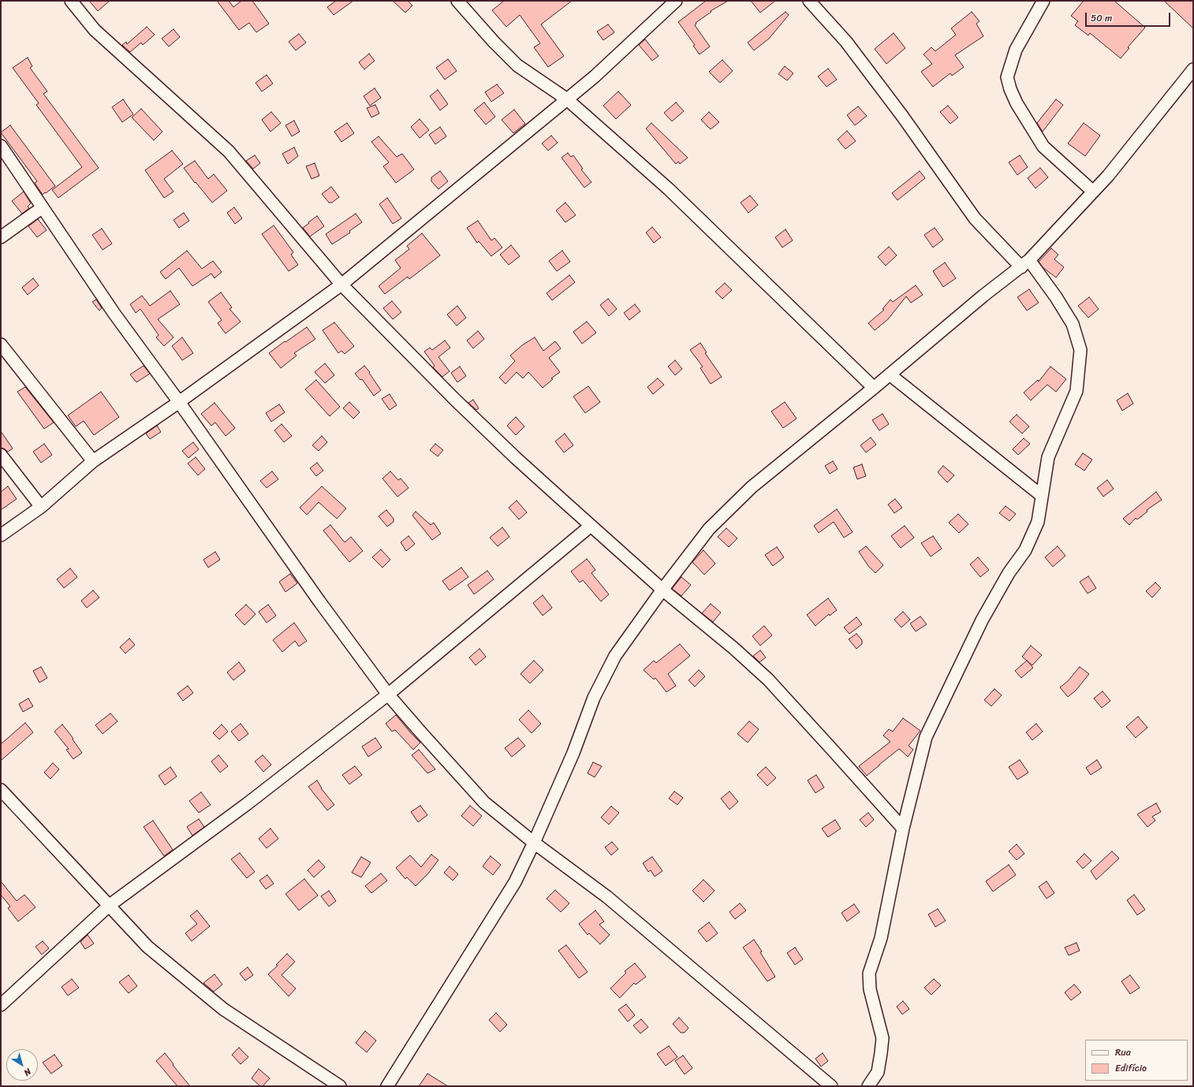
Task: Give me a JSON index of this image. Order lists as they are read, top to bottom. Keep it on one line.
{"legend":["Rua","Edifício"],"scale_bar":"50 m","north":"bottom right"}
